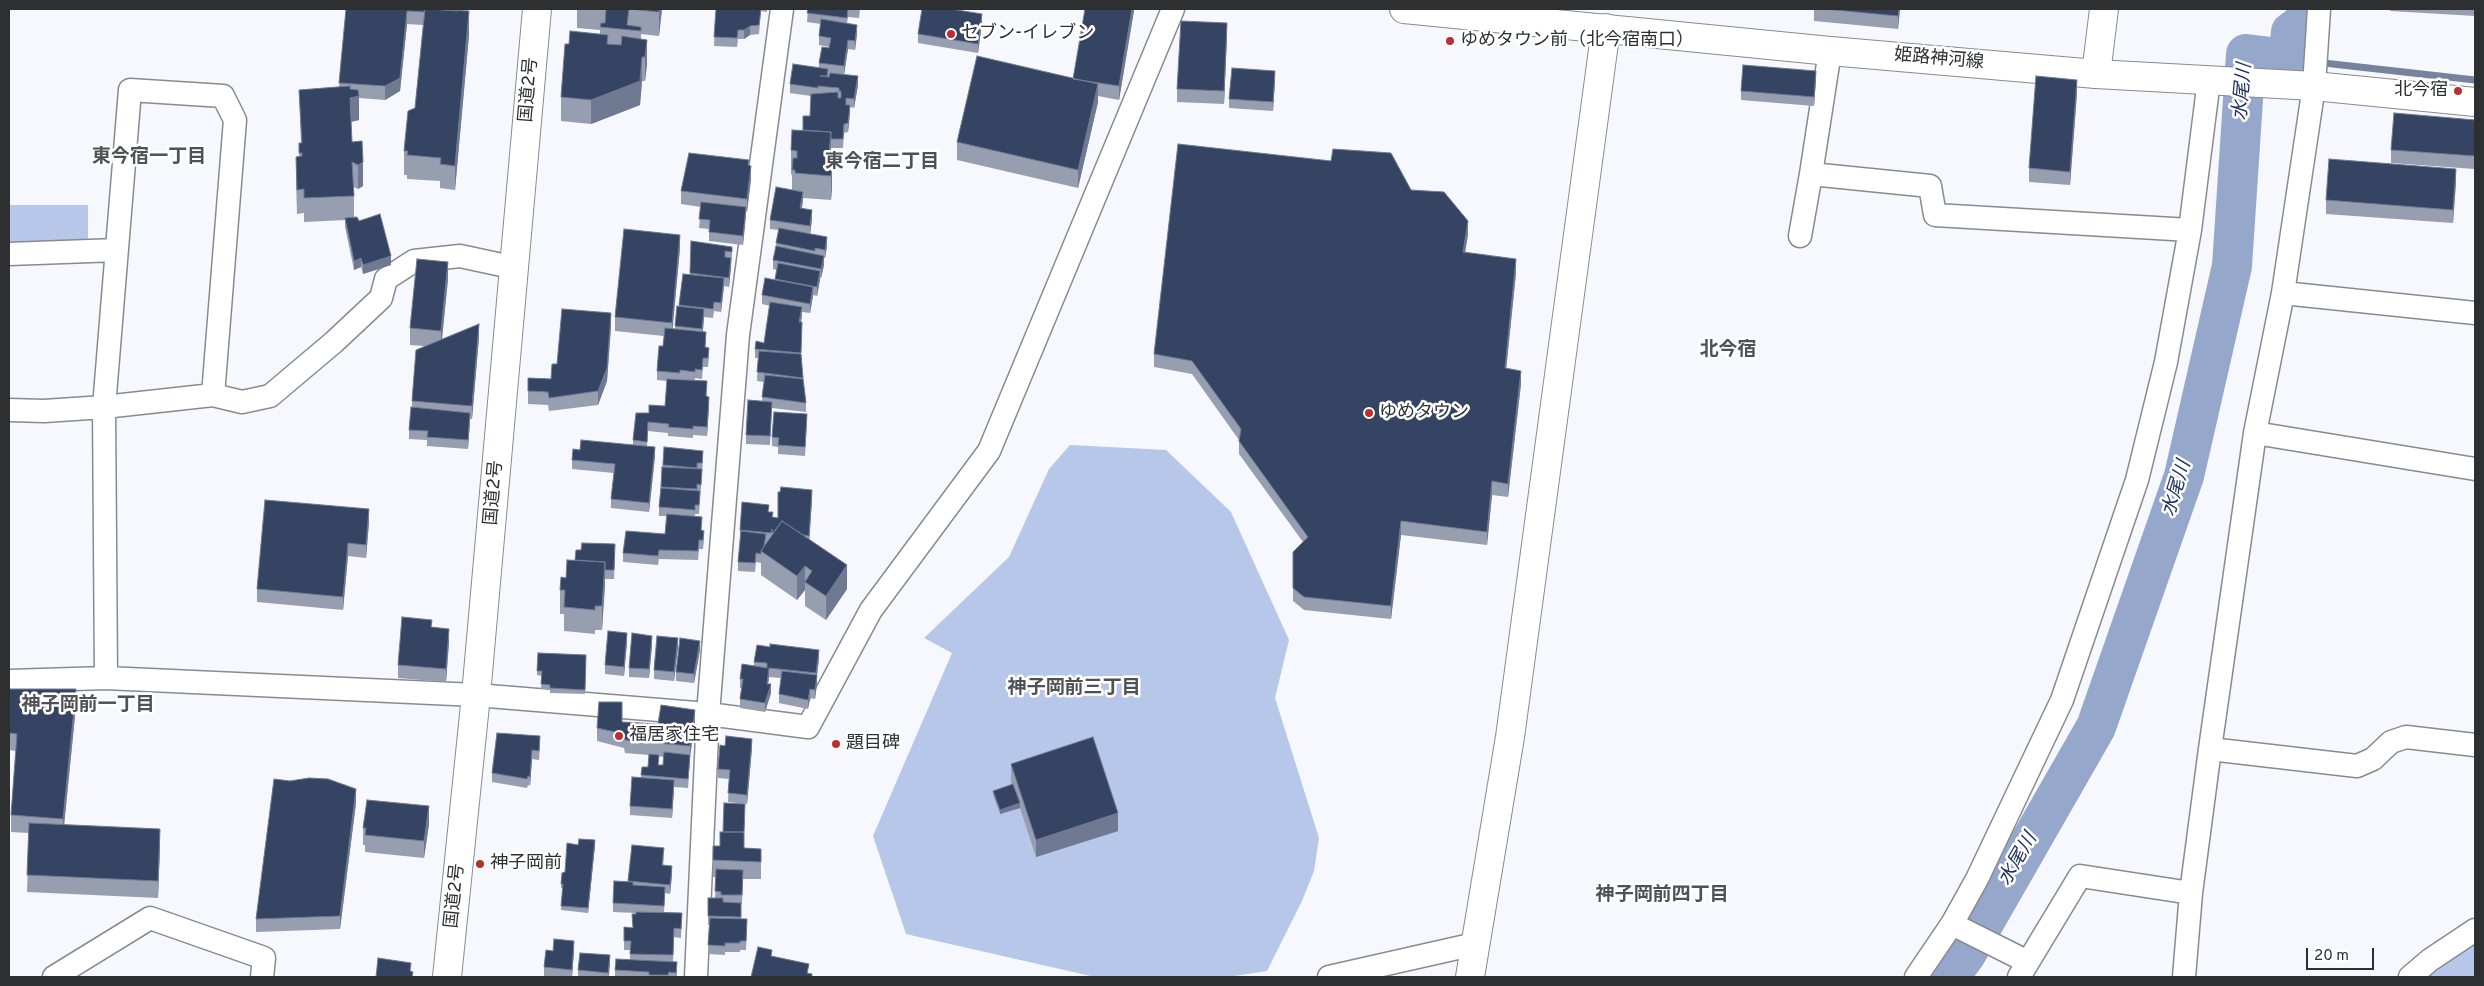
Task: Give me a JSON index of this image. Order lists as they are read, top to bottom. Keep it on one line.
{"streets":{"main road":["姫路神河線","国道2号"]},"districts":["東今宿一丁目","東今宿二丁目","北今宿","神子岡前三丁目","神子岡前一丁目","神子岡前四丁目"],"water":["水尾川"],"places":["セブン-イレブン","ゆめタウン前（北今宿南口）","北今宿","ゆめタウン","福居家住宅","題目碑","神子岡前"],"scale_bar":"20 m"}
